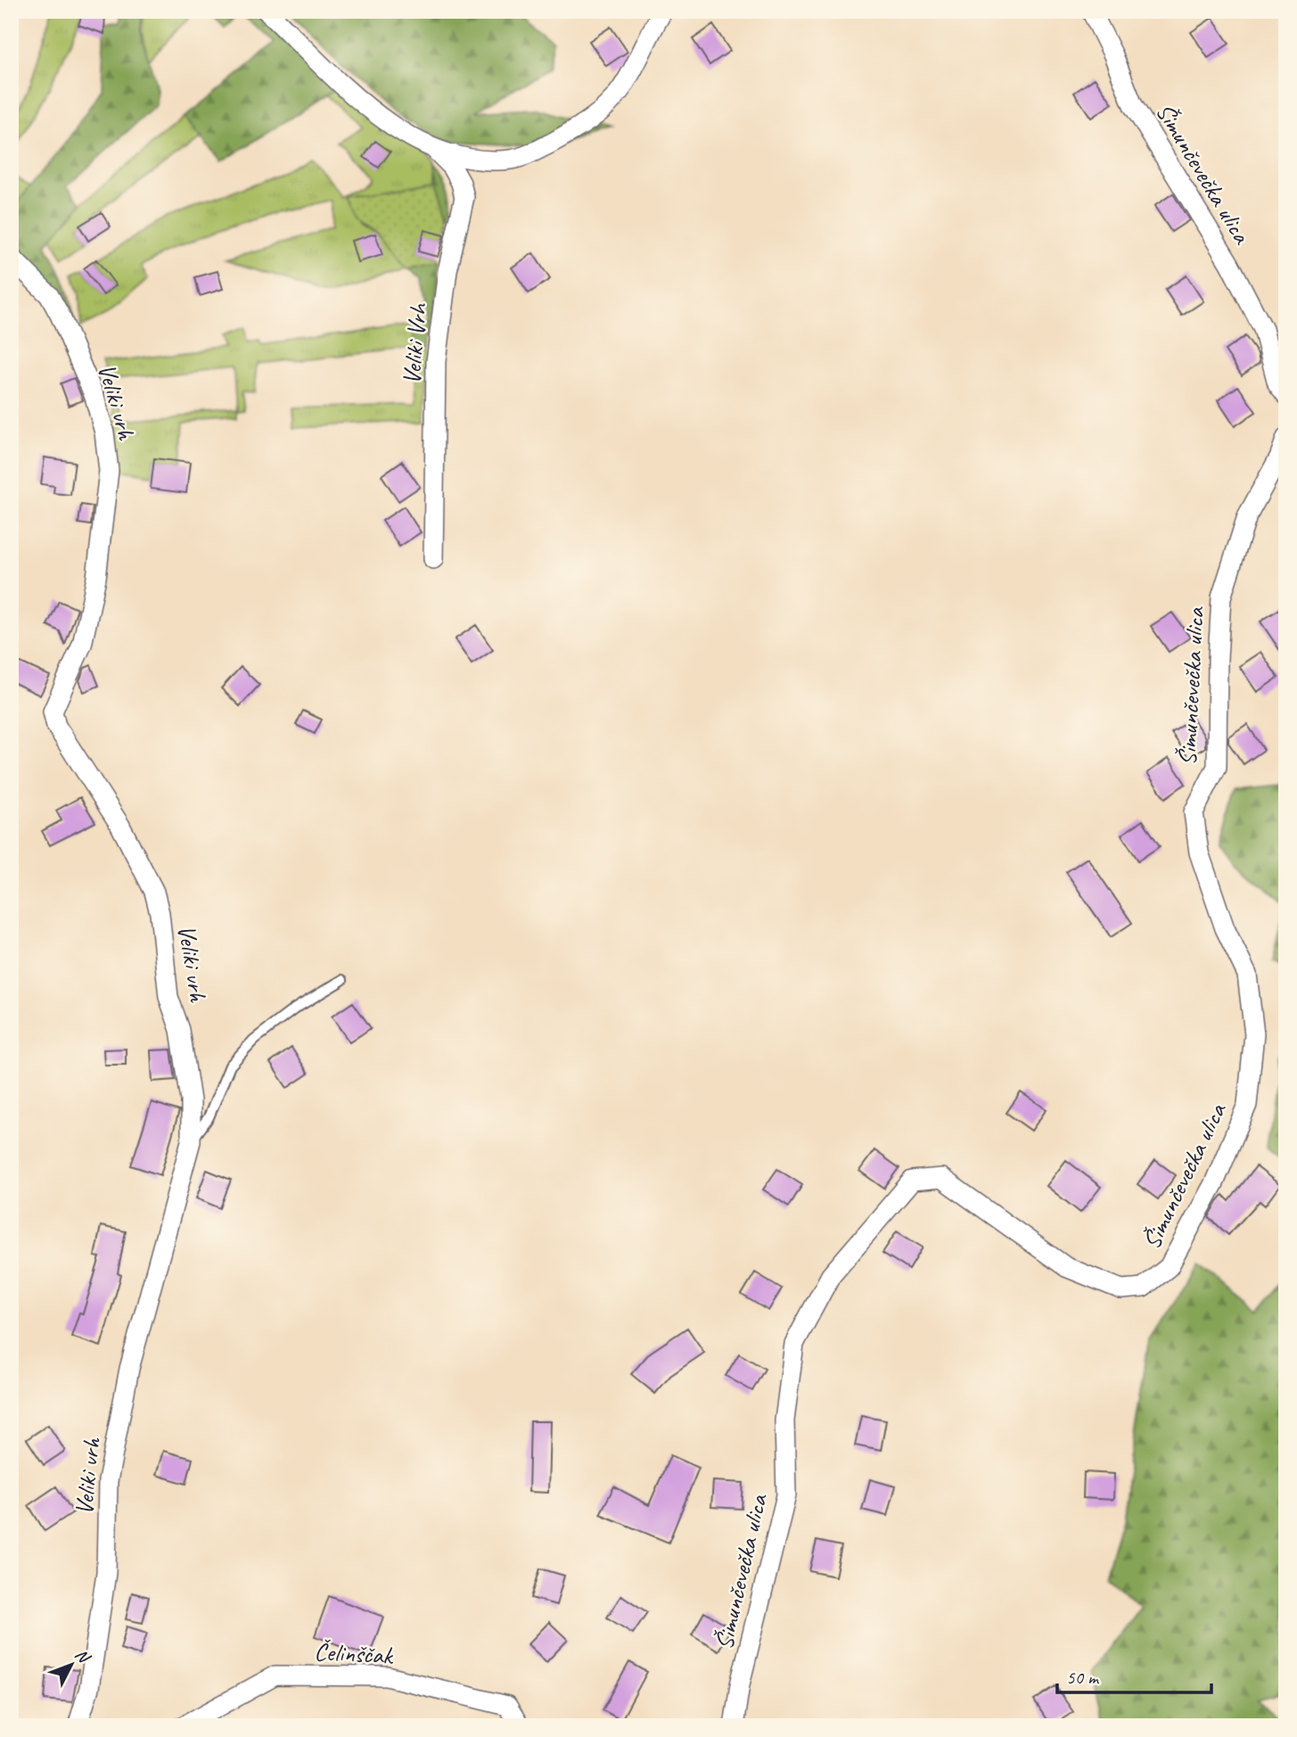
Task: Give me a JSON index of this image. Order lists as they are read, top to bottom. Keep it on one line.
{"streets":{"street":["Šimunčevečka ulica","Veliki Vrh","Veliki vrh","Čelinščak"]},"scale_bar":"50 m","north":"top right"}
